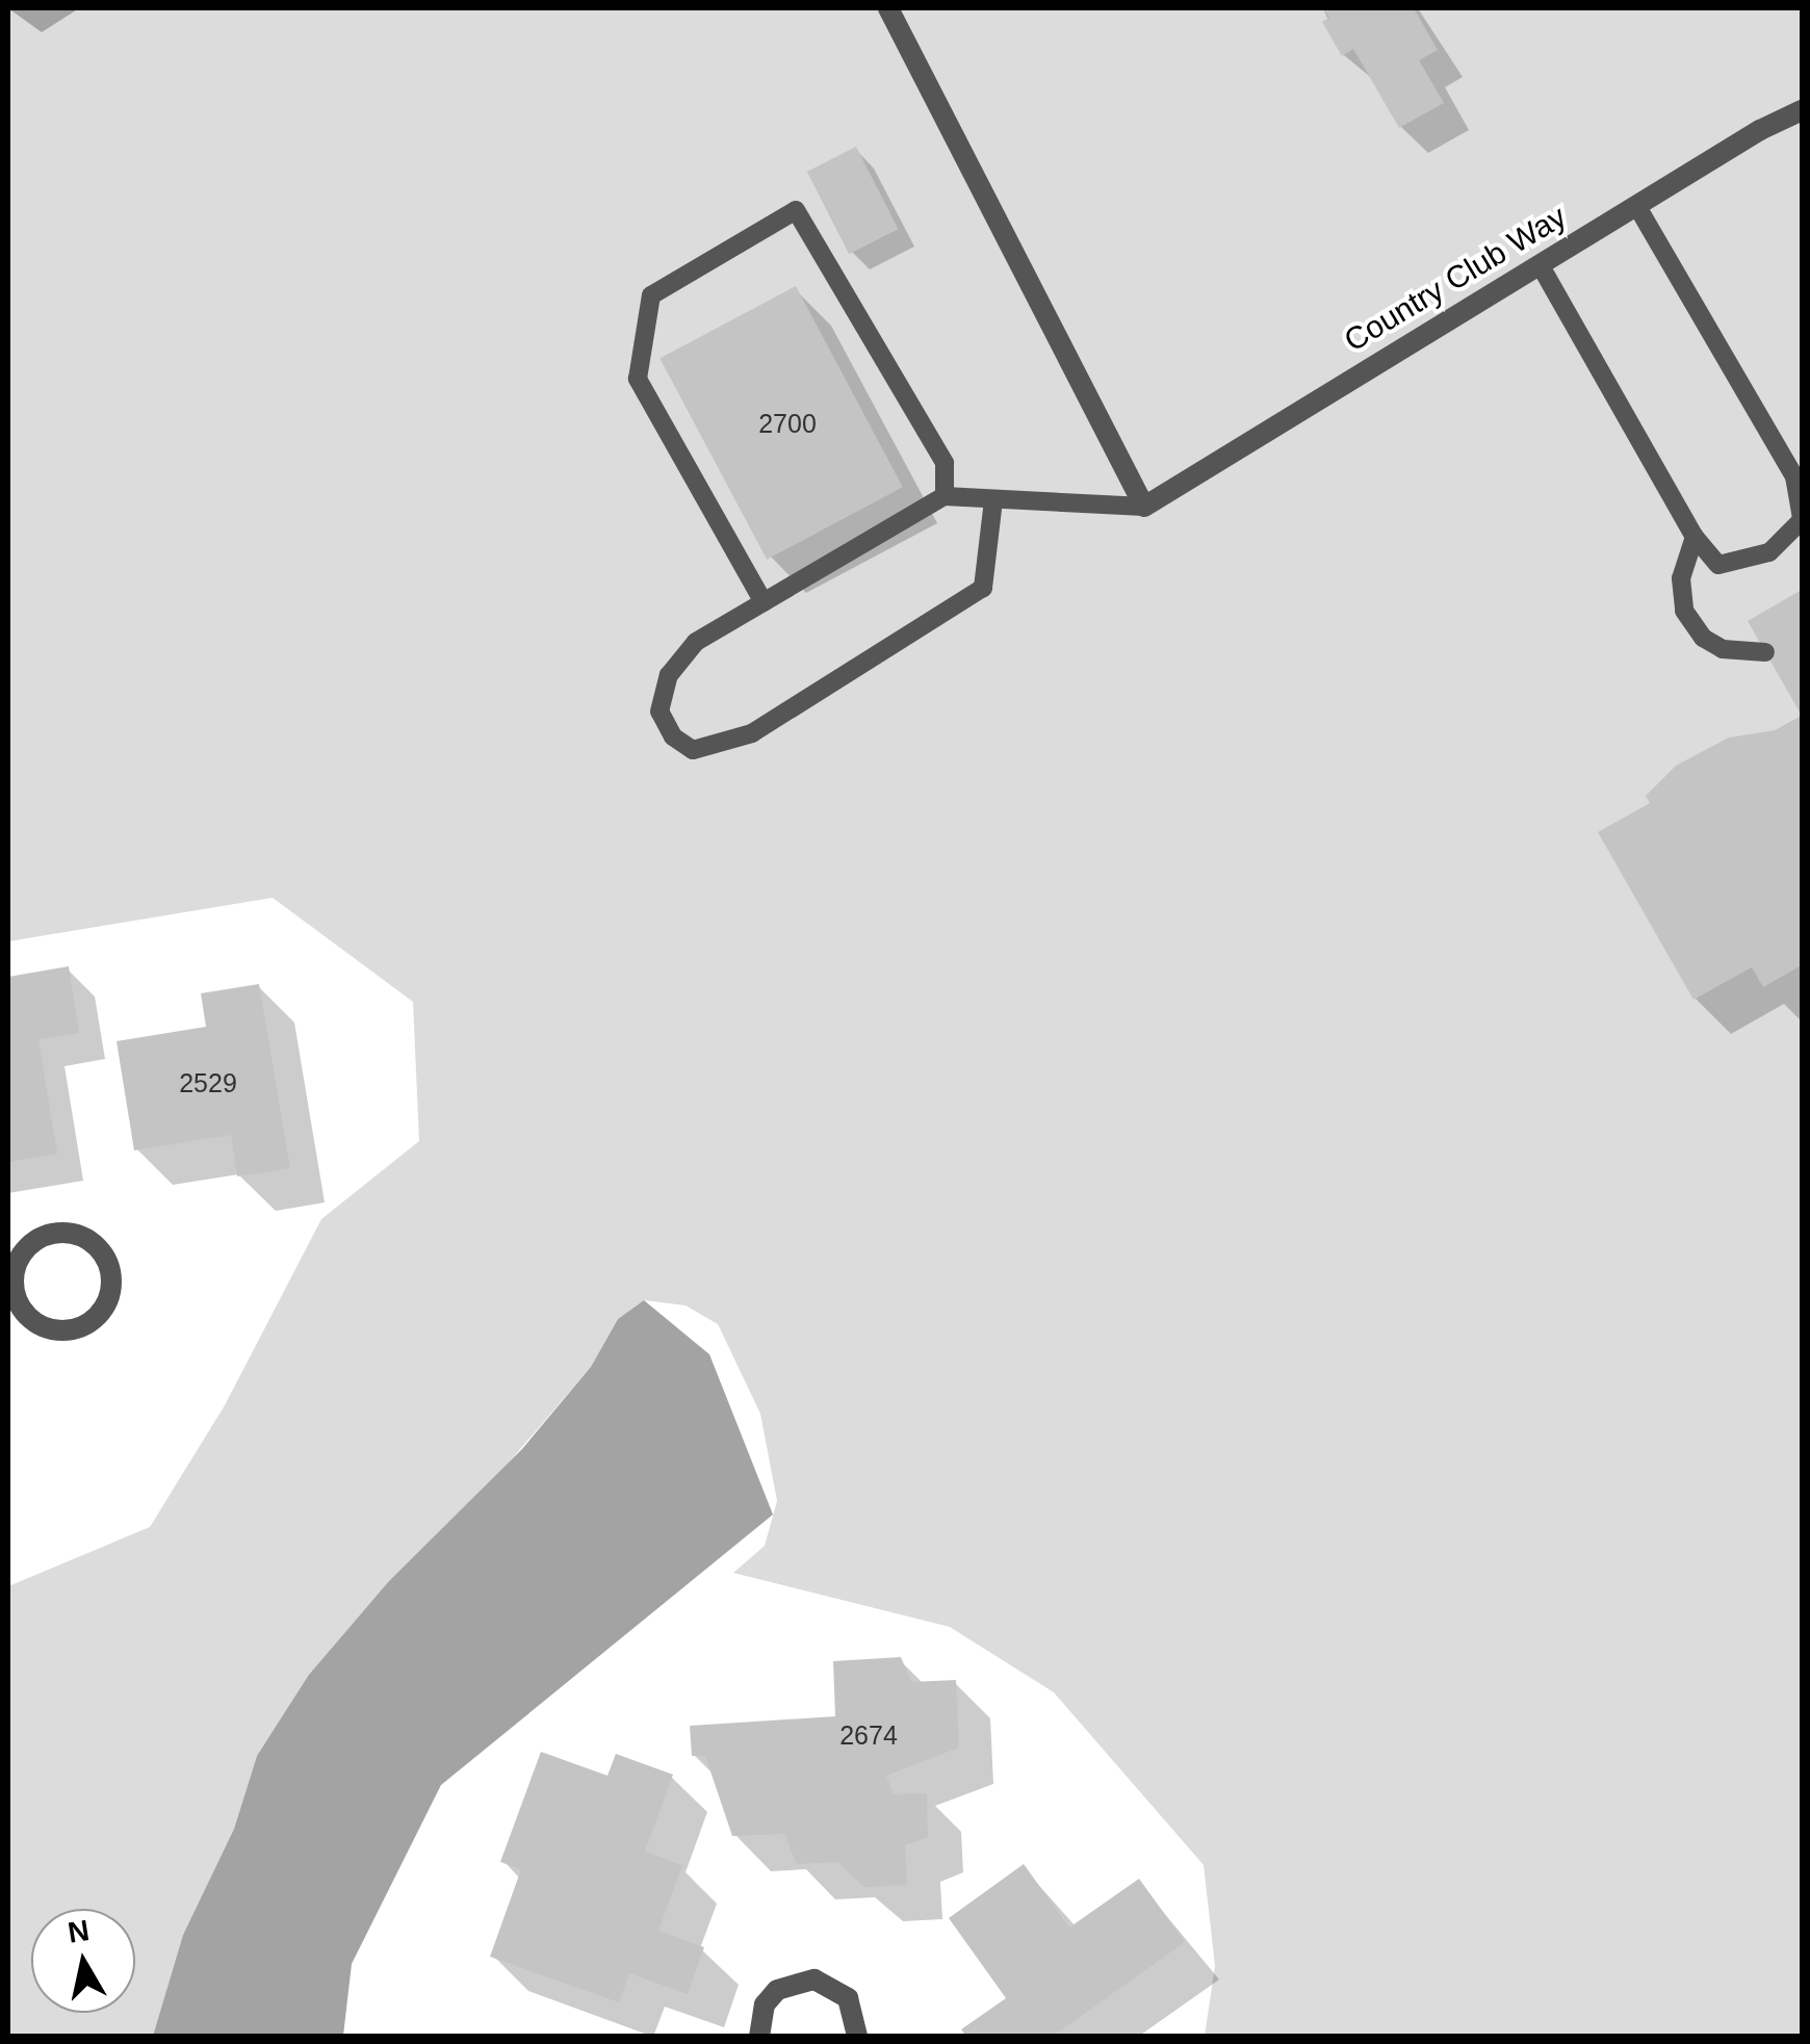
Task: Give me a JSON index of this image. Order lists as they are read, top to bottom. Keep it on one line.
{"streets":{"street":["Country Club Way"]},"house_numbers":["2700","2529","2674"],"north":"top"}
